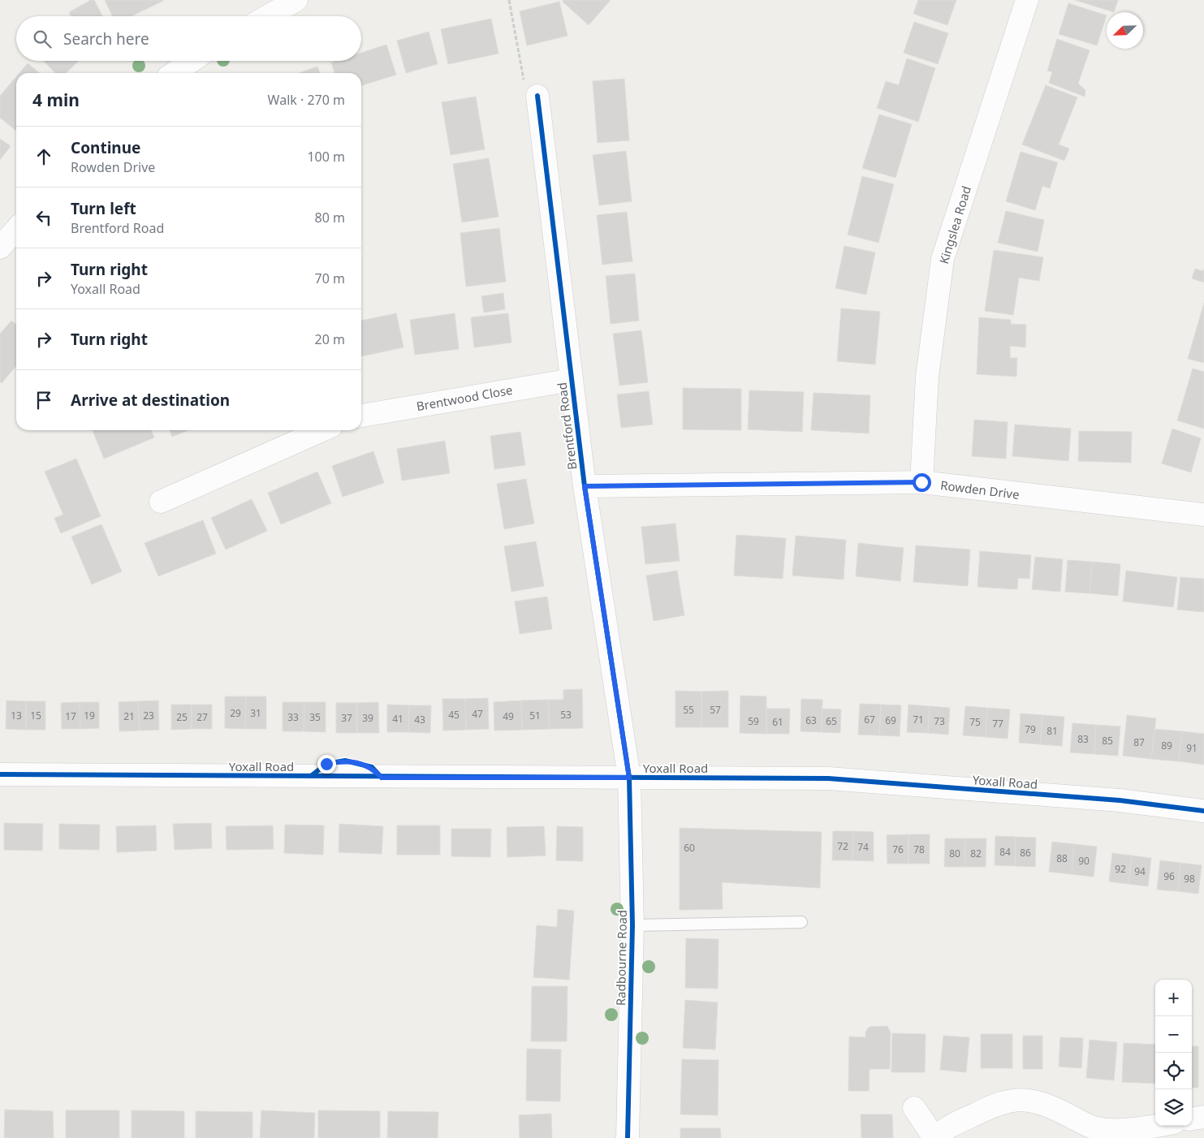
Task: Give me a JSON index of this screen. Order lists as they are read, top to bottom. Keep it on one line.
{"streets":{"street":["Kingslea Road","Brentwood Close","Brentford Road","Rowden Drive","Yoxall Road","Radbourne Road"]},"crossings":[["Kingslea Road","Rowden Drive"],["Brentwood Close","Brentford Road"],["Brentford Road","Rowden Drive"],["Brentford Road","Yoxall Road"],["Brentford Road","Radbourne Road"],["Yoxall Road","Radbourne Road"]],"house_numbers":["55","57","29","31","47","45","53","13","15","19","23","51","17","21","49","25","27","33","35","37","39","41","43","67","71","63","69","59","65","73","61","75","77","79","81","83","85","87","89","91","72","74","60","76","78","84","86","80","82","88","90","92","94","96","98"],"north":"bottom left","page":{"search":"Search here","heading":["4 min","Walk · 270 m"],"list":[["Continue","Rowden Drive","100 m"],["Turn left","Brentford Road","80 m"],["Turn right","Yoxall Road","70 m"],["Turn right","20 m"],"Arrive at destination"],"map_buttons":["+","−"]}}
